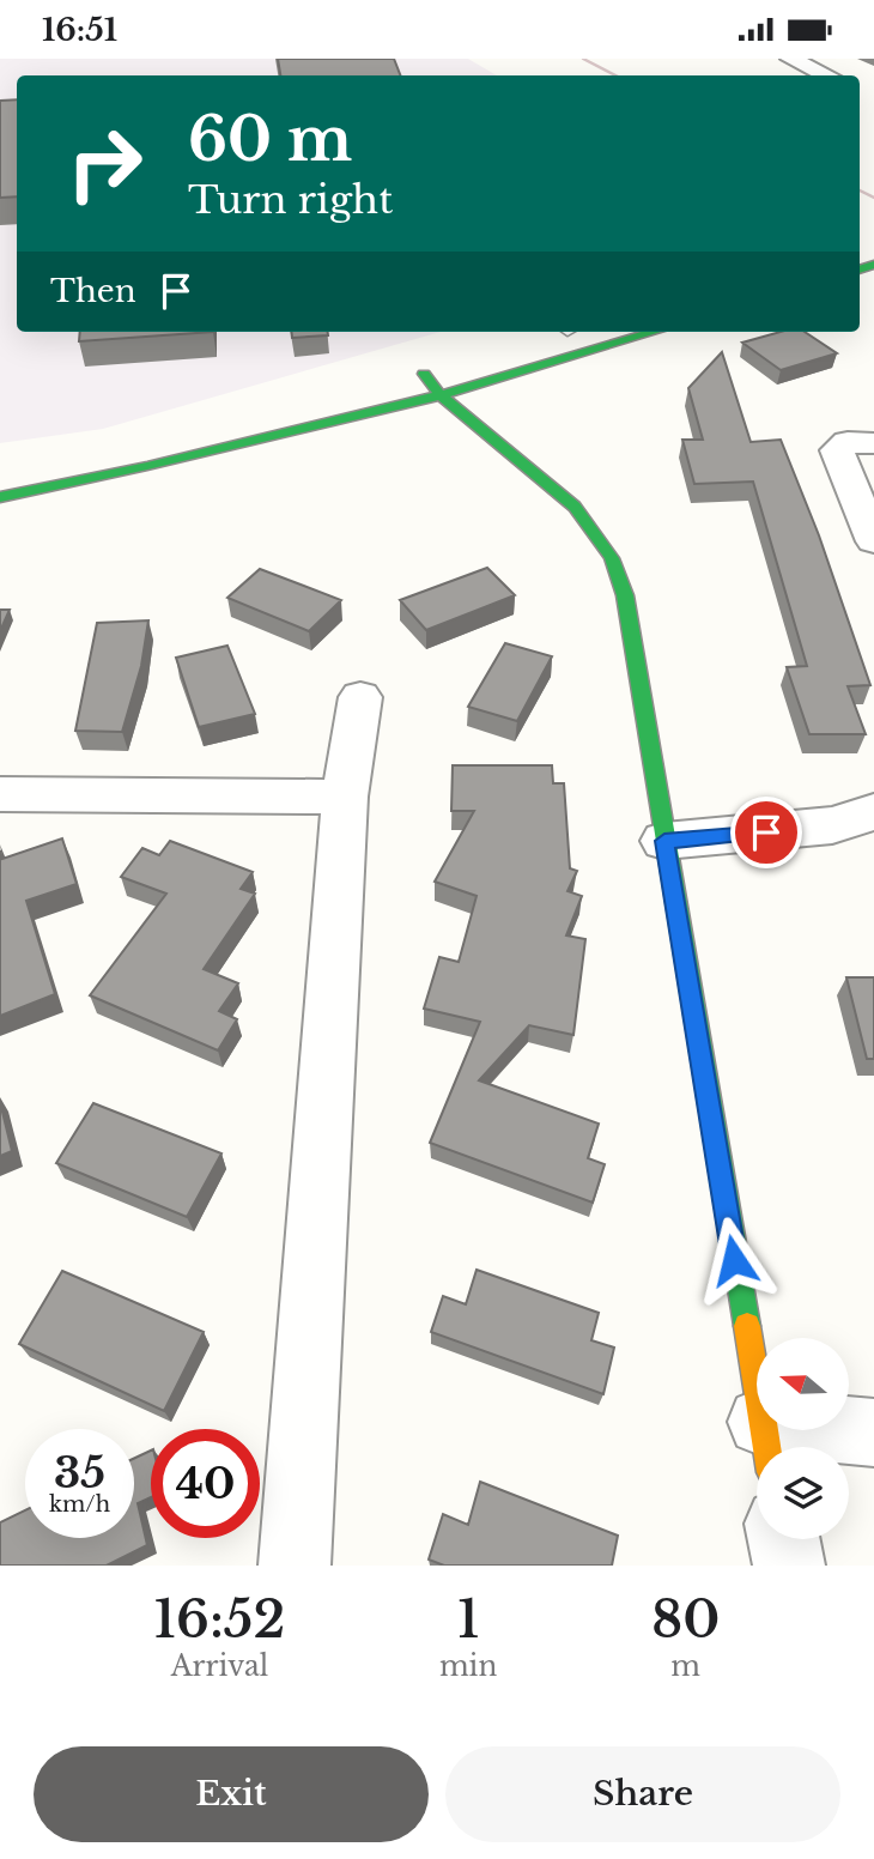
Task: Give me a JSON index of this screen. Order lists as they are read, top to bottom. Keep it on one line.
{"north":"left","page":{"status":"16:51","turn":["60 m","Turn right"],"then":"Then","speed":"35 km/h","limit":"40","eta":["16:52","Arrival","1","min","80","m"],"buttons":["Exit","Share"]}}
